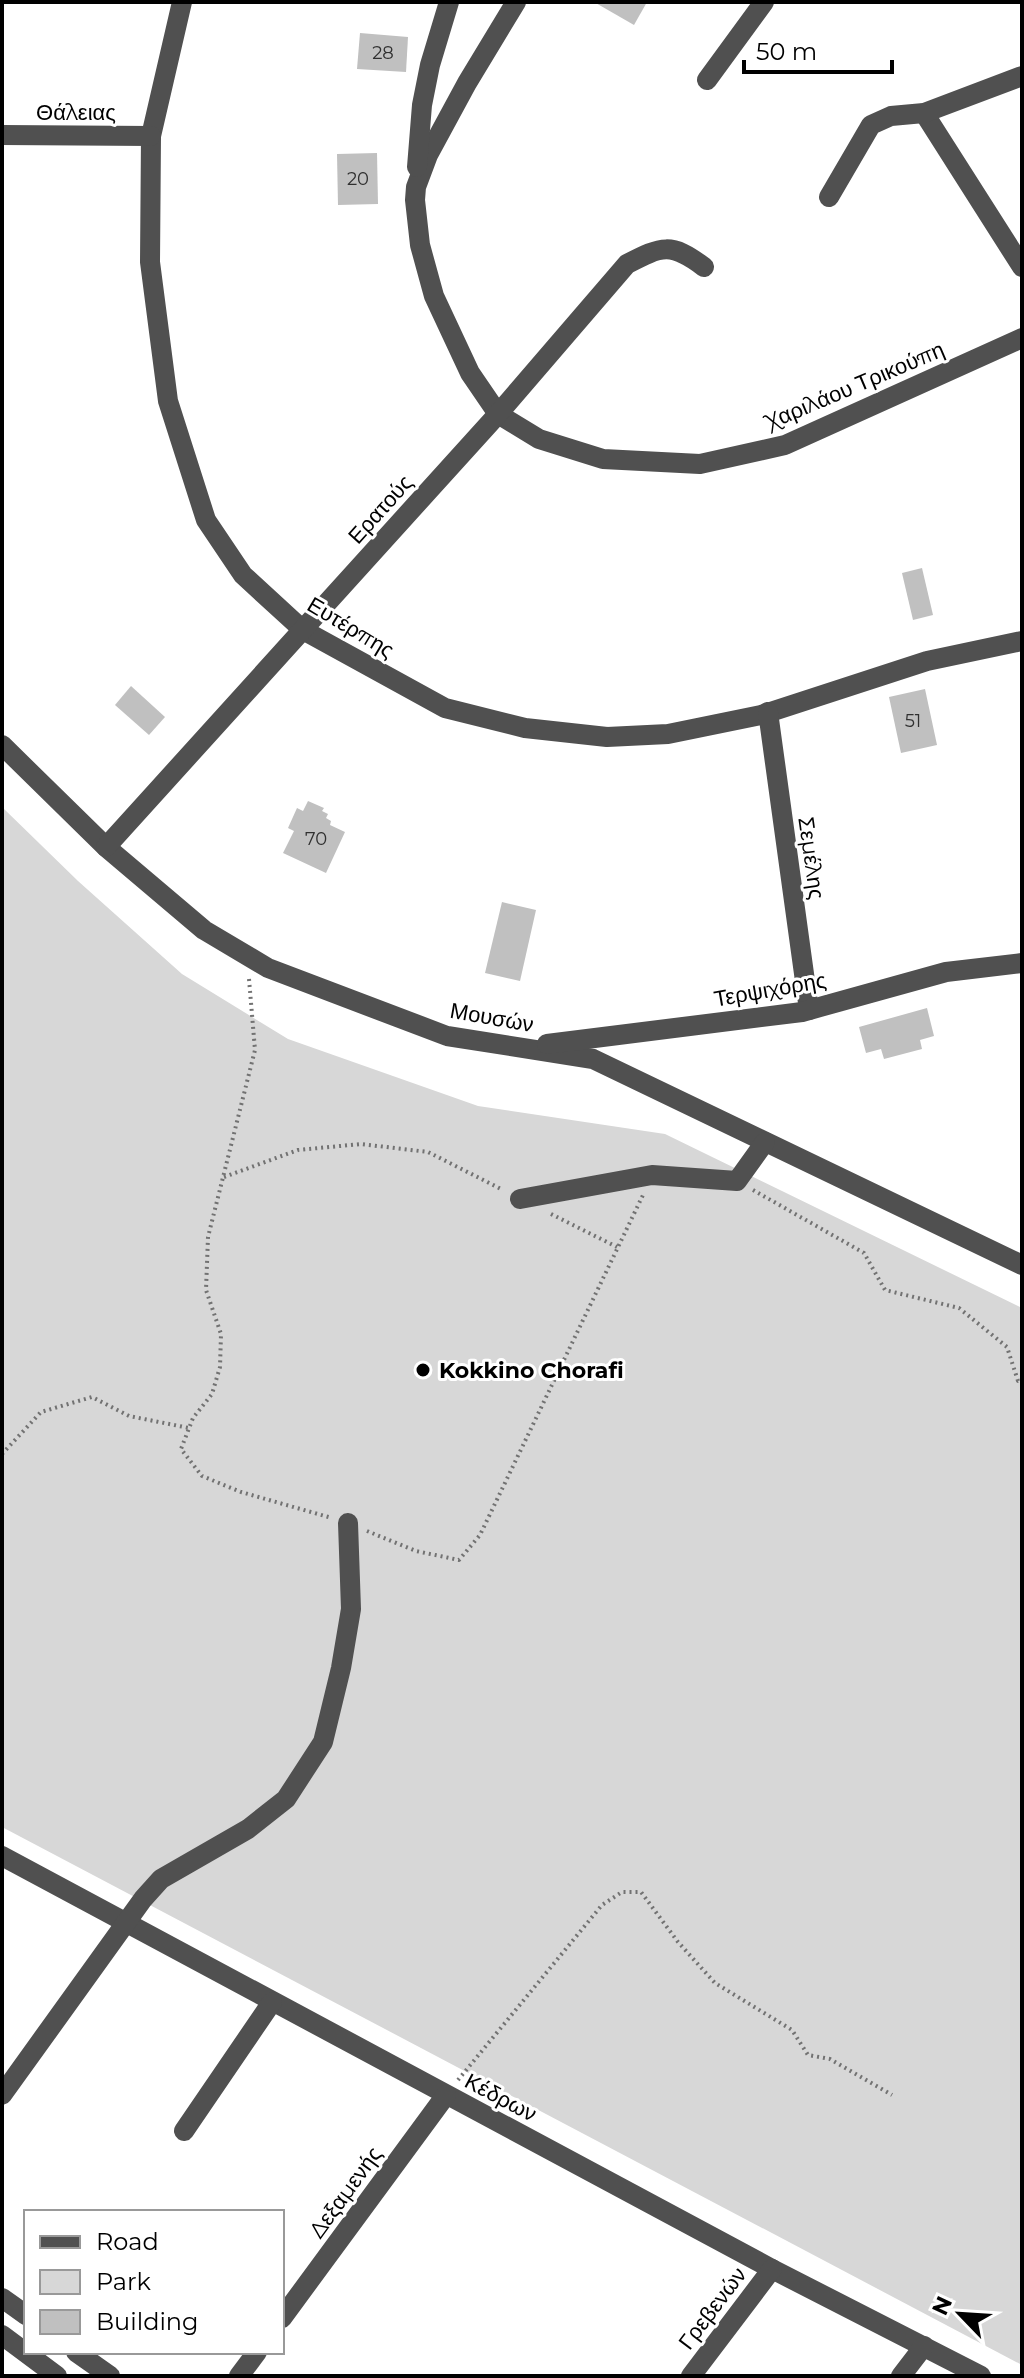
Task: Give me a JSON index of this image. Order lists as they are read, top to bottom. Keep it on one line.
{"streets":{"street":["Θάλειας","Χαριλάου Τρικούπη","Ερατούς","Ευτέρπης","Σεμέλης","Τερψιχόρης","Μουσών","Κέδρων","Δεξαμενής","Γρεβενών"]},"crossings":[["Θάλειας","Ευτέρπης"],["Χαριλάου Τρικούπη","Ερατούς"],["Ερατούς","Ευτέρπης"],["Ερατούς","Μουσών"],["Ευτέρπης","Σεμέλης"],["Σεμέλης","Τερψιχόρης"],["Τερψιχόρης","Μουσών"],["Κέδρων","Δεξαμενής"],["Κέδρων","Γρεβενών"]],"places":["Kokkino Chorafi"],"house_numbers":["28","20","51","70"],"legend":["Road","Park","Building"],"scale_bar":"50 m","north":"top left"}
